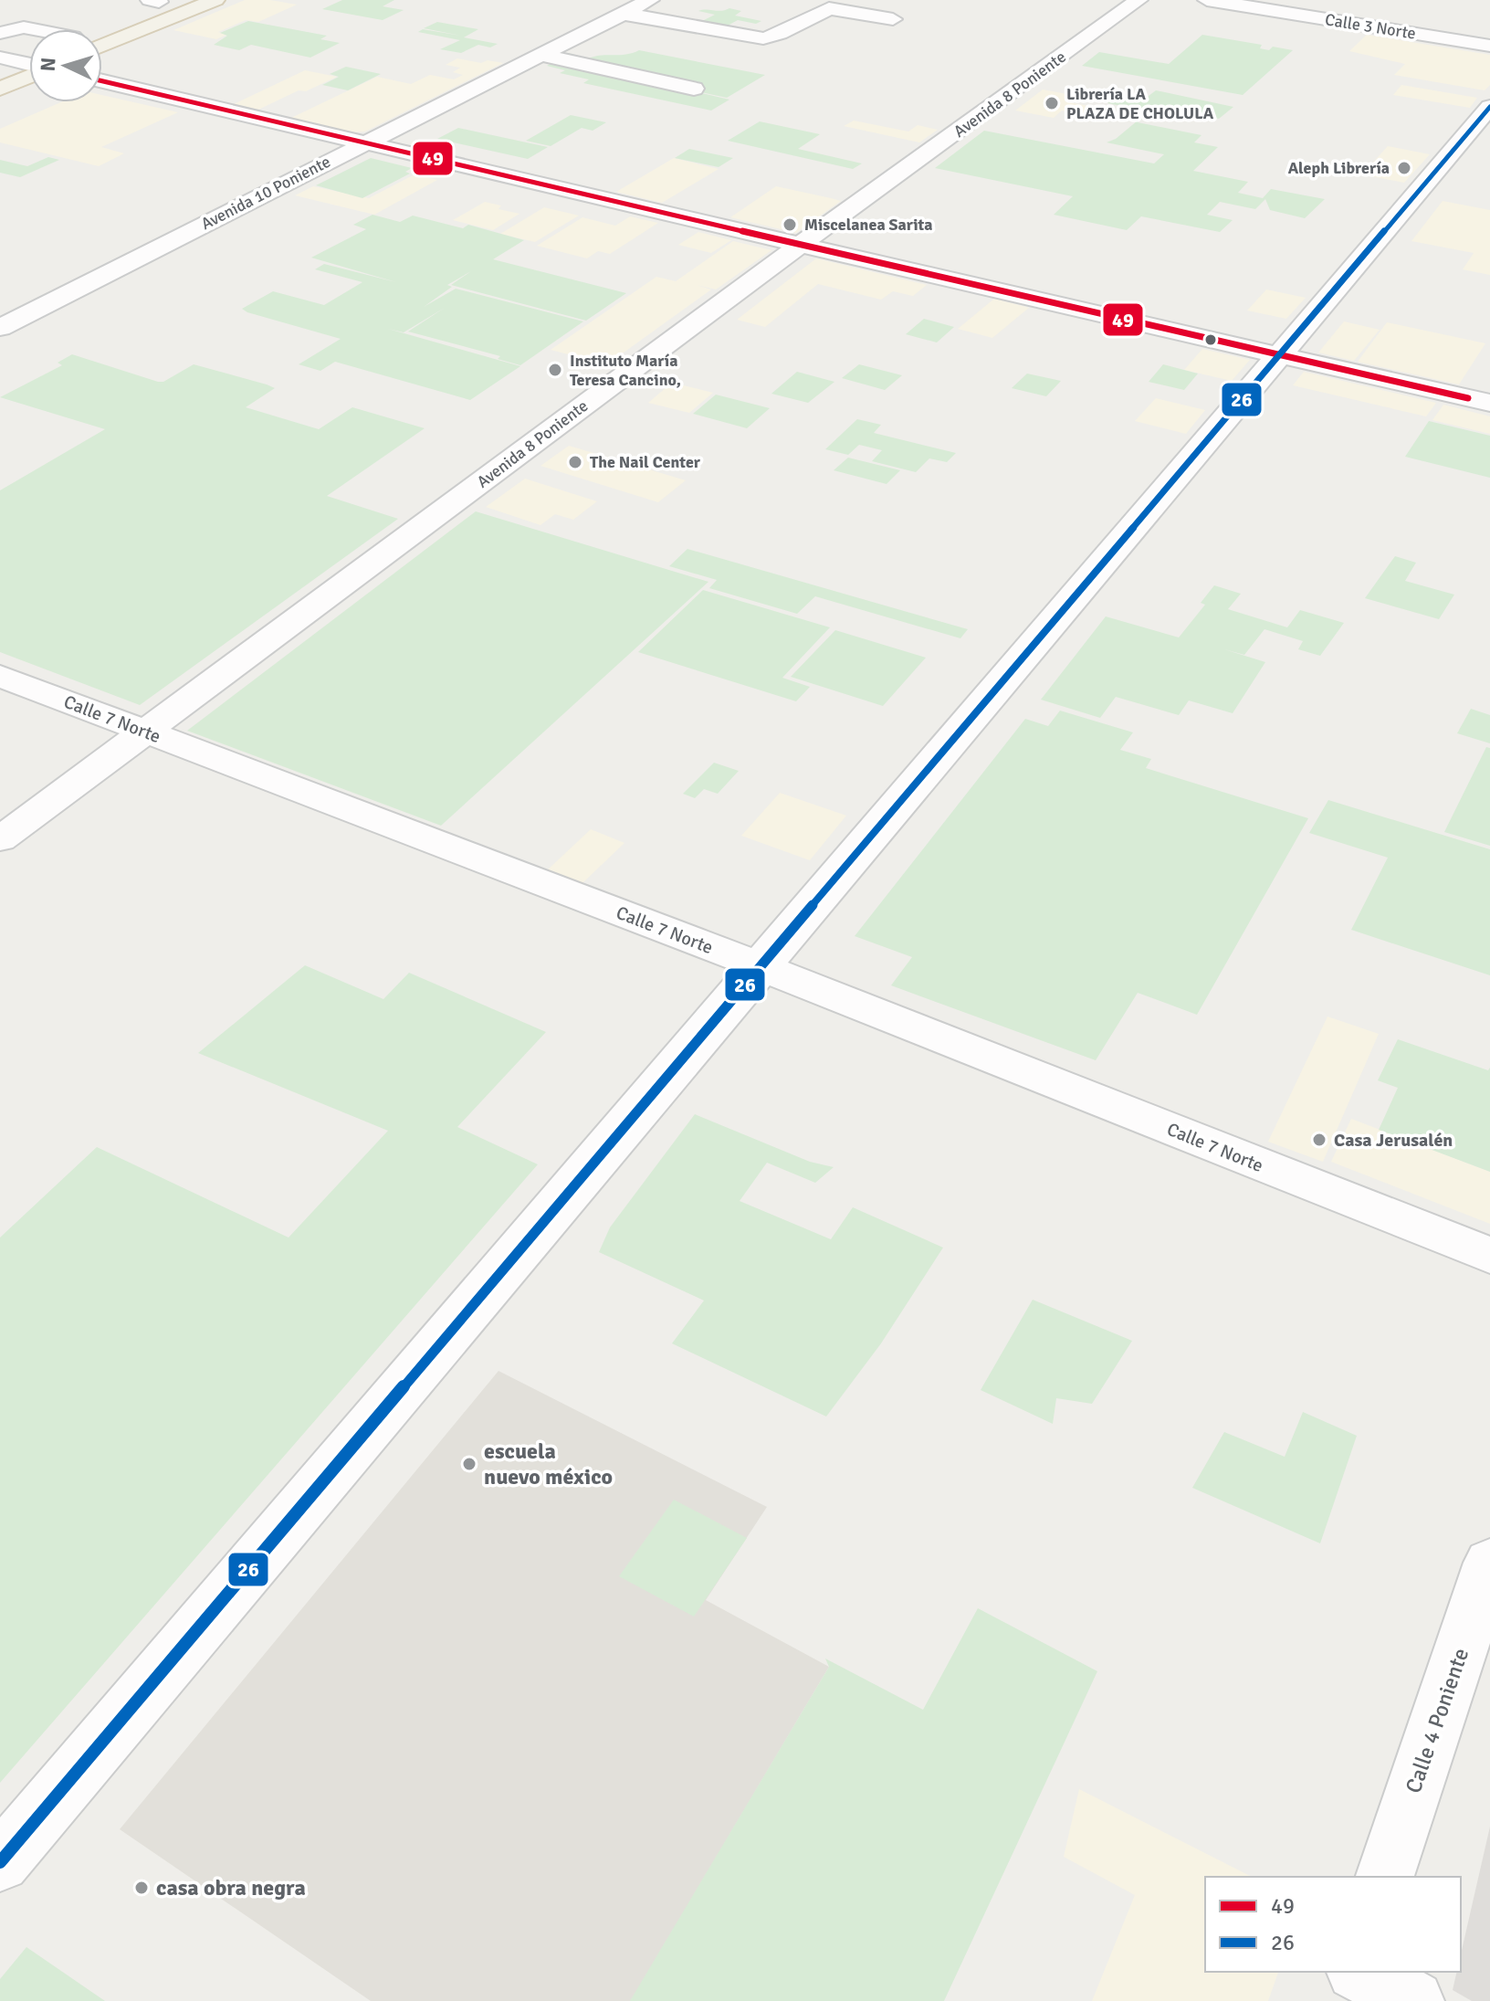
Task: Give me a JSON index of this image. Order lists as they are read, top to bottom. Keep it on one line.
{"streets":{"street":["Calle 3 Norte","Avenida 8 Poniente","Avenida 10 Poniente","Calle 7 Norte","Calle 4 Poniente"]},"crossings":[["Avenida 8 Poniente","Calle 7 Norte"]],"places":["Librería LA PLAZA DE CHOLULA","Aleph Librería","Miscelanea Sarita","Instituto María Teresa Cancino,","The Nail Center","Casa Jerusalén","escuela nuevo méxico","casa obra negra"],"lines":["transit line 49","transit line 26"],"legend":["49","26"],"north":"left"}
